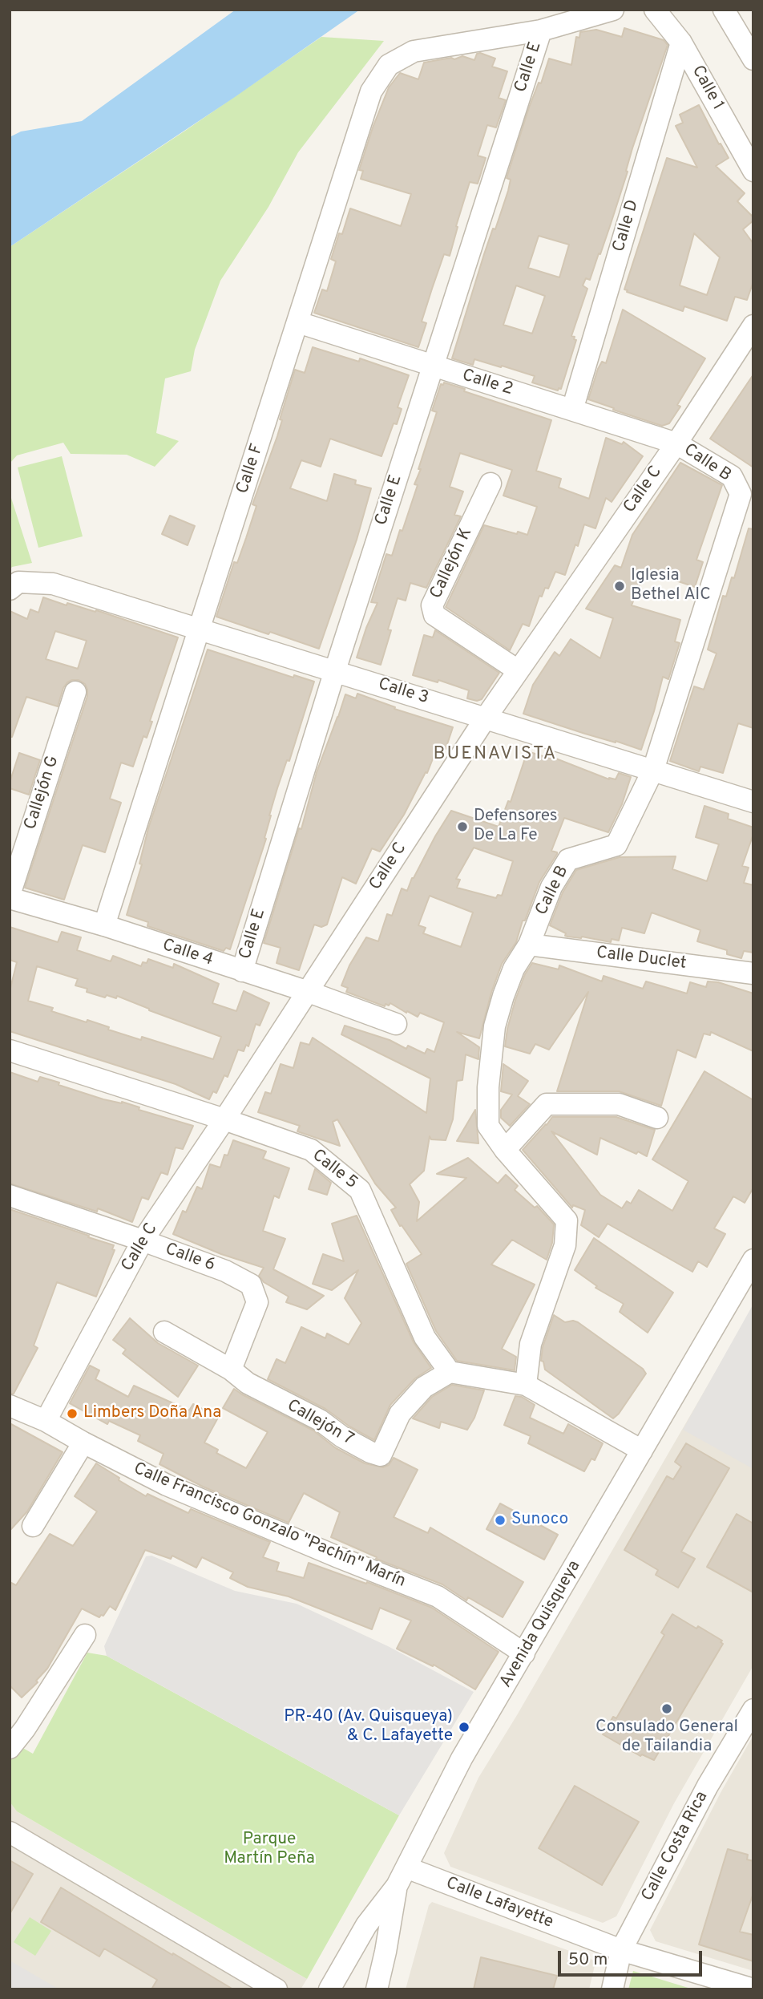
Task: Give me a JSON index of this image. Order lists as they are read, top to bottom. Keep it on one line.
{"streets":{"street":["Calle E","Calle 1","Calle D","Calle 2","Calle B","Calle F","Calle C","Callejón K","Calle 3","Callejón G","Calle 4","Calle Duclet","Calle 5","Calle 6","Callejón 7","Calle Francisco Gonzalo \"Pachín\" Marín","Avenida Quisqueya","Calle Costa Rica","Calle Lafayette"]},"crossings":[["Calle E","Calle 2"],["Calle E","Calle F"],["Calle E","Calle 3"],["Calle E","Calle 4"],["Calle 1","Calle D"],["Calle D","Calle 2"],["Calle 2","Calle B"],["Calle 2","Calle F"],["Calle 2","Calle C"],["Calle B","Calle C"],["Calle B","Calle 3"],["Calle B","Calle Duclet"],["Calle F","Calle 3"],["Calle F","Calle 4"],["Calle C","Callejón K"],["Calle C","Calle 3"],["Calle C","Calle 4"],["Calle C","Calle 5"],["Calle C","Calle 6"],["Calle C","Calle Francisco Gonzalo \"Pachín\" Marín"],["Callejón G","Calle 4"],["Calle 5","Callejón 7"],["Calle 6","Callejón 7"],["Calle Francisco Gonzalo \"Pachín\" Marín","Avenida Quisqueya"],["Avenida Quisqueya","Calle Lafayette"],["Calle Costa Rica","Calle Lafayette"]],"districts":["BUENAVISTA"],"parks":["Parque Martín Peña"],"places":["Iglesia Bethel AIC","Defensores De La Fe","Limbers Doña Ana","Sunoco","Consulado General de Tailandia","PR-40 (Av. Quisqueya) & C. Lafayette"],"scale_bar":"50 m"}
